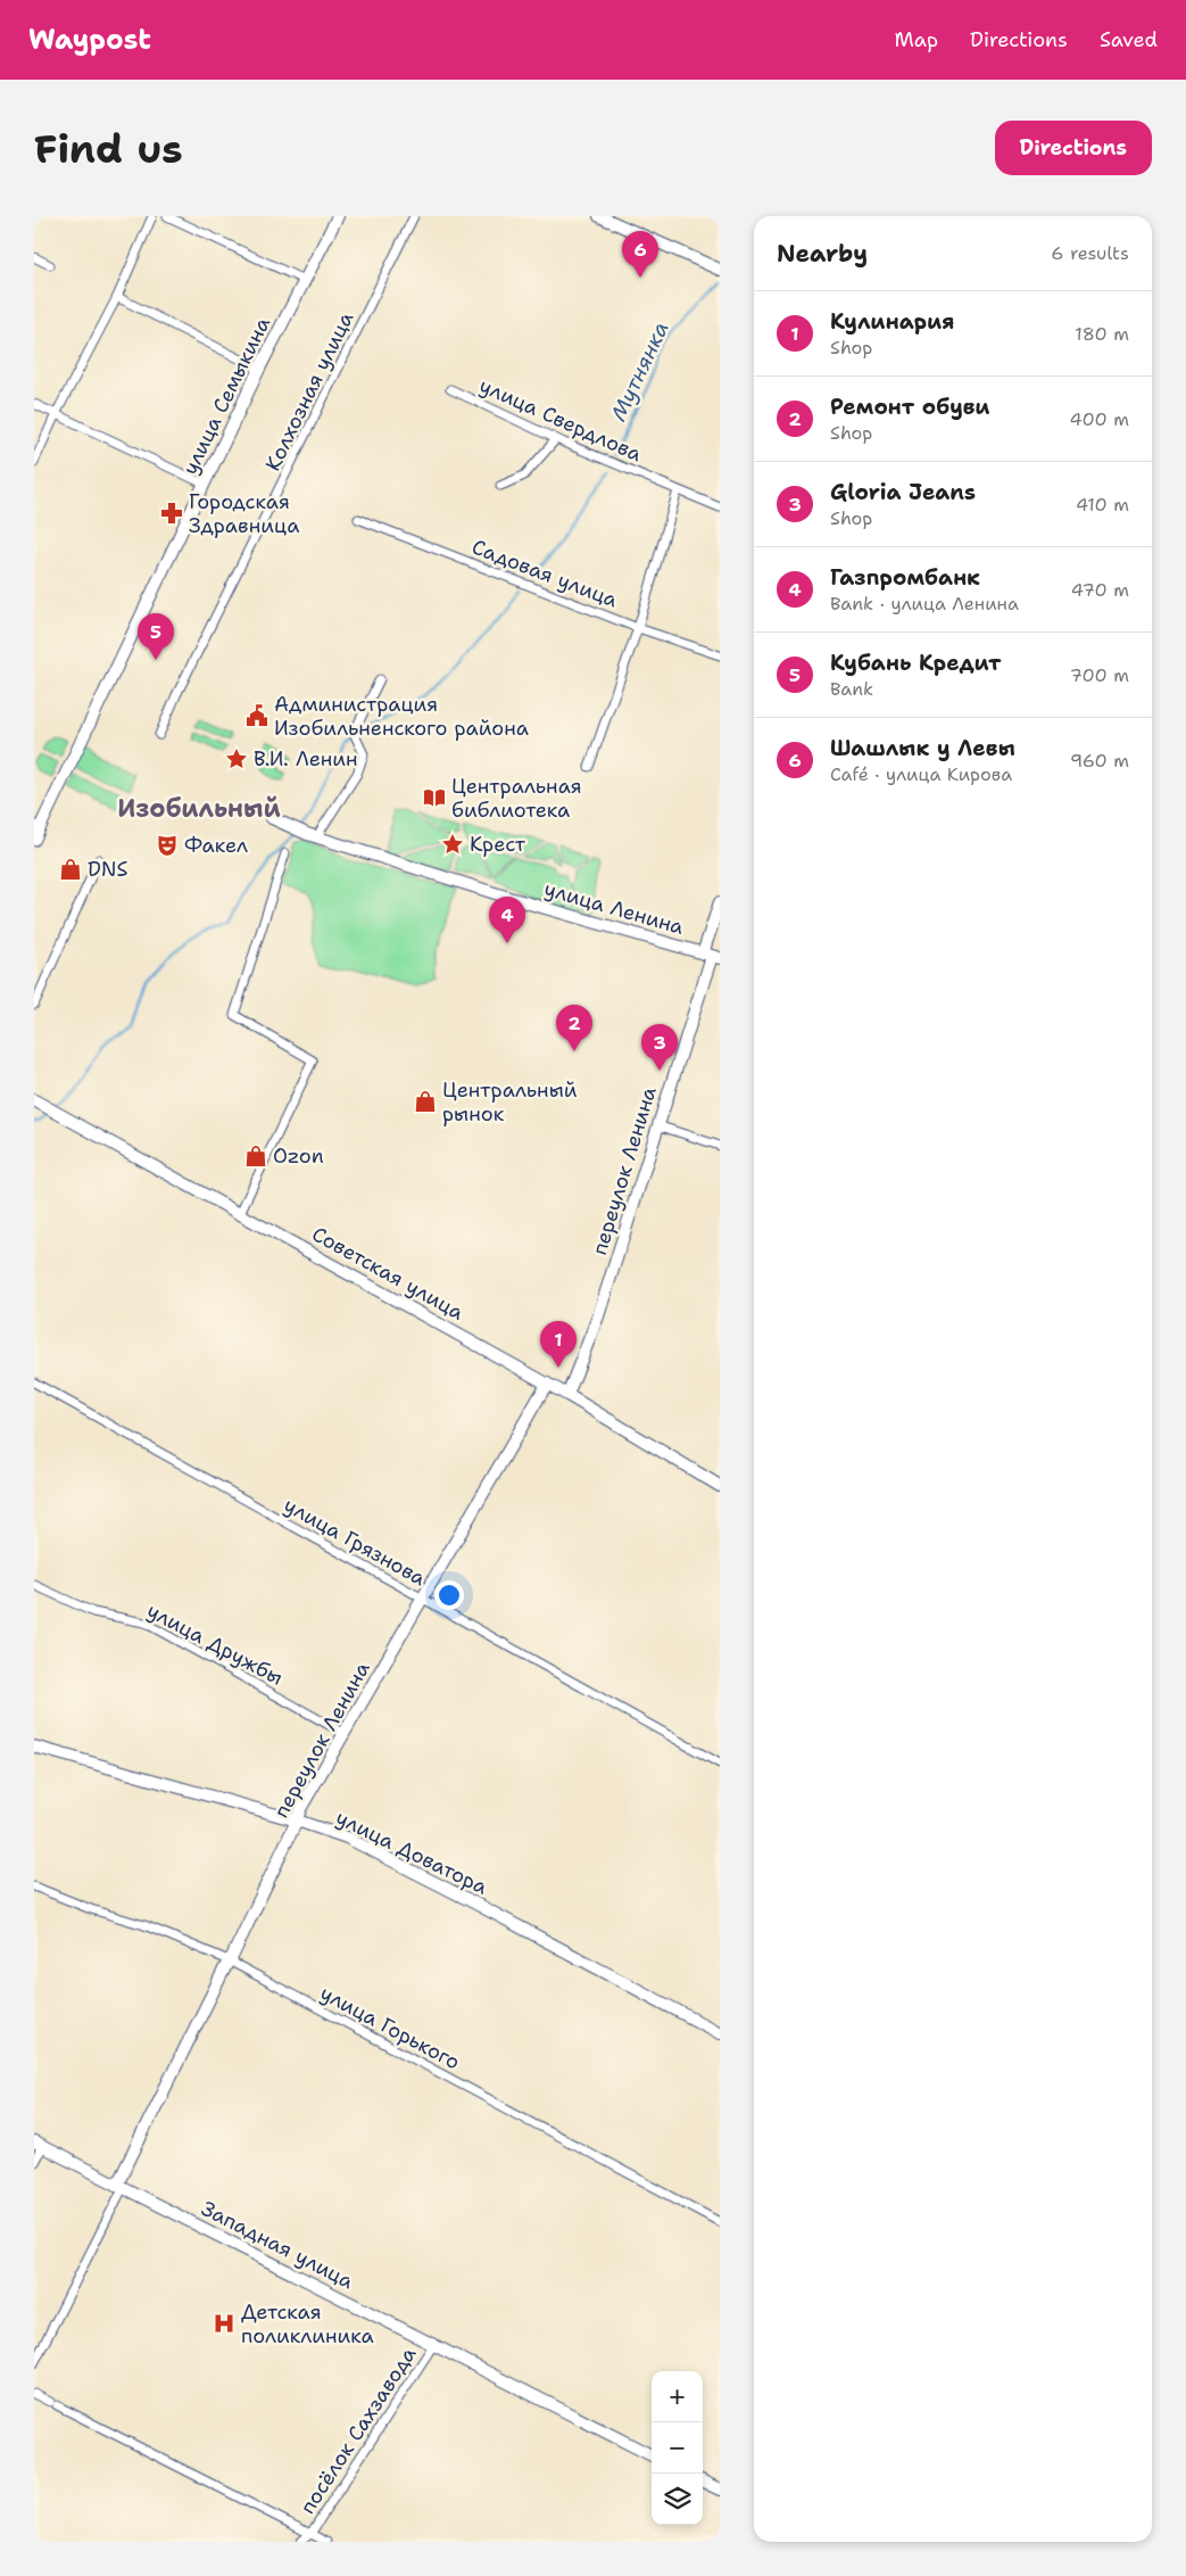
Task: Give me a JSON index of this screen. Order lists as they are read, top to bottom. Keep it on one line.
{"streets":{"street":["Колхозная улица","улица Семыкина","улица Свердлова","Садовая улица","улица Ленина","переулок Ленина","Советская улица","улица Грязнова","улица Дружбы","улица Доватора","улица Горького","Западная улица","посёлок Сахзавода"]},"crossings":[["улица Ленина","переулок Ленина"],["переулок Ленина","Советская улица"],["переулок Ленина","улица Грязнова"],["переулок Ленина","улица Дружбы"],["переулок Ленина","улица Доватора"],["переулок Ленина","улица Горького"],["переулок Ленина","Западная улица"],["Западная улица","посёлок Сахзавода"]],"districts":["Изобильный"],"water":["Мутнянка"],"places":{"pharmacy":["Городская Здравница"],"public building":["Администрация Изобильненского района"],"place":["В.И. Ленин","Крест"],"library":["Центральная библиотека"],"theatre":["Факел"],"shop":["DNS","Центральный рынок","Ozon"],"hospital":["Детская поликлиника"]},"page":{"header":"Waypost","nav":["Map","Directions","Saved"],"buttons":"Directions","title":"Find us","heading":["Nearby","6 results"],"pins":["6","5","4","2","3","1"],"list":[{"mark":"1","name":"Кулинария","note":"Shop","value":"180 m"},{"mark":"2","name":"Ремонт обуви","note":"Shop","value":"400 m"},{"mark":"3","name":"Gloria Jeans","note":"Shop","value":"410 m"},{"mark":"4","name":"Газпромбанк","note":"Bank · улица Ленина","value":"470 m"},{"mark":"5","name":"Кубань Кредит","note":"Bank","value":"700 m"},{"mark":"6","name":"Шашлык у Левы","note":"Café · улица Кирова","value":"960 m"}],"map_buttons":["+","−"]}}
